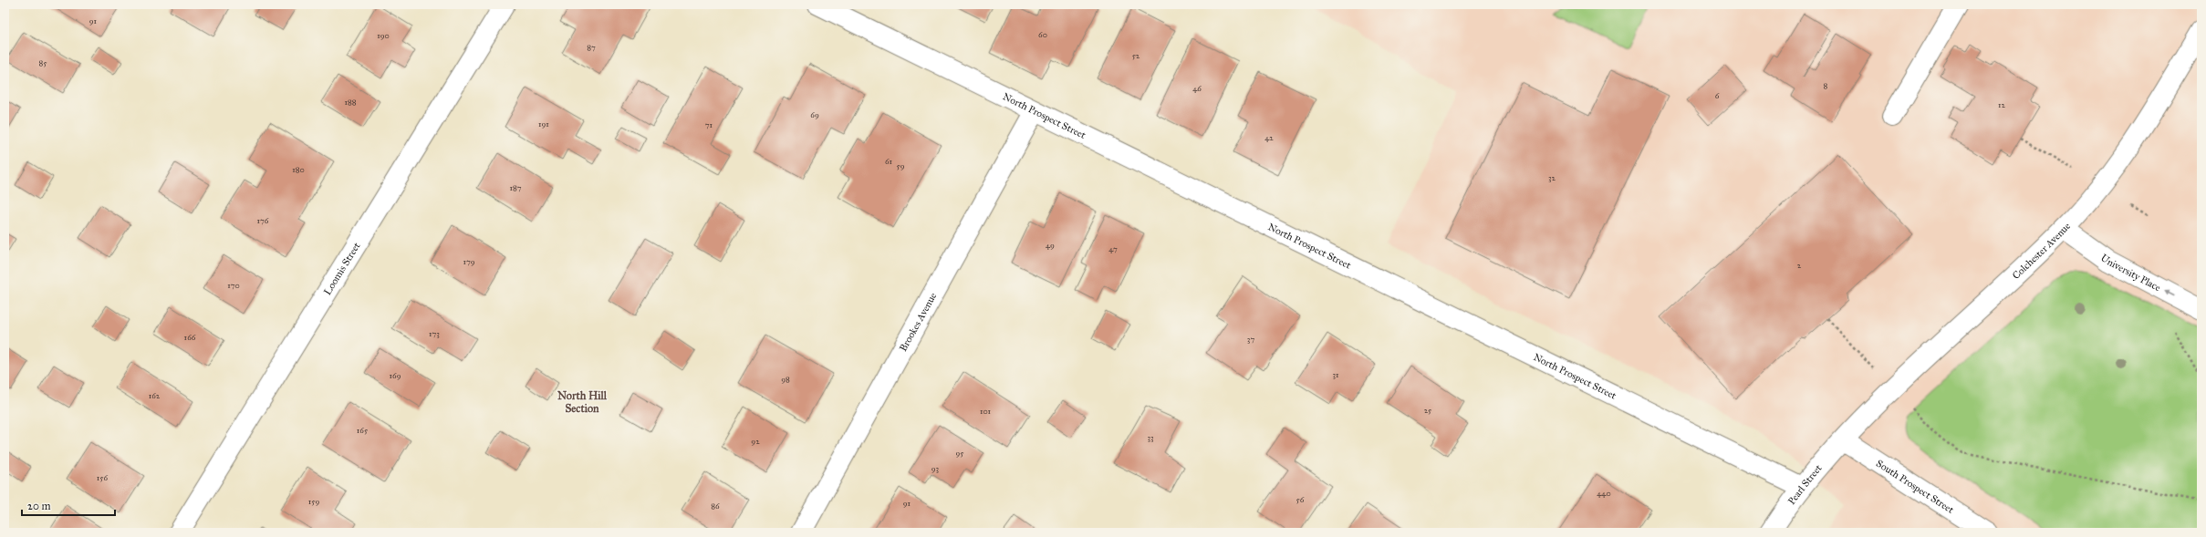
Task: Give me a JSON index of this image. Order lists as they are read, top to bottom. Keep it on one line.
{"streets":{"street":["North Prospect Street","Colchester Avenue","Loomis Street","University Place","Brookes Avenue","Pearl Street","South Prospect Street"]},"crossings":[["North Prospect Street","Brookes Avenue"],["North Prospect Street","Pearl Street"],["Colchester Avenue","University Place"],["Colchester Avenue","Pearl Street"],["Colchester Avenue","South Prospect Street"],["Pearl Street","South Prospect Street"]],"one_way":["University Place"],"districts":["North Hill Section"],"house_numbers":["91","60","190","87","52","85","8","46","6","188","12","69","191","71","42","61","59","180","32","187","176","49","47","179","2","170","173","166","37","31","169","98","162","25","101","165","33","92","95","93","156","440","56","159","91","86"],"scale_bar":"20 m"}
